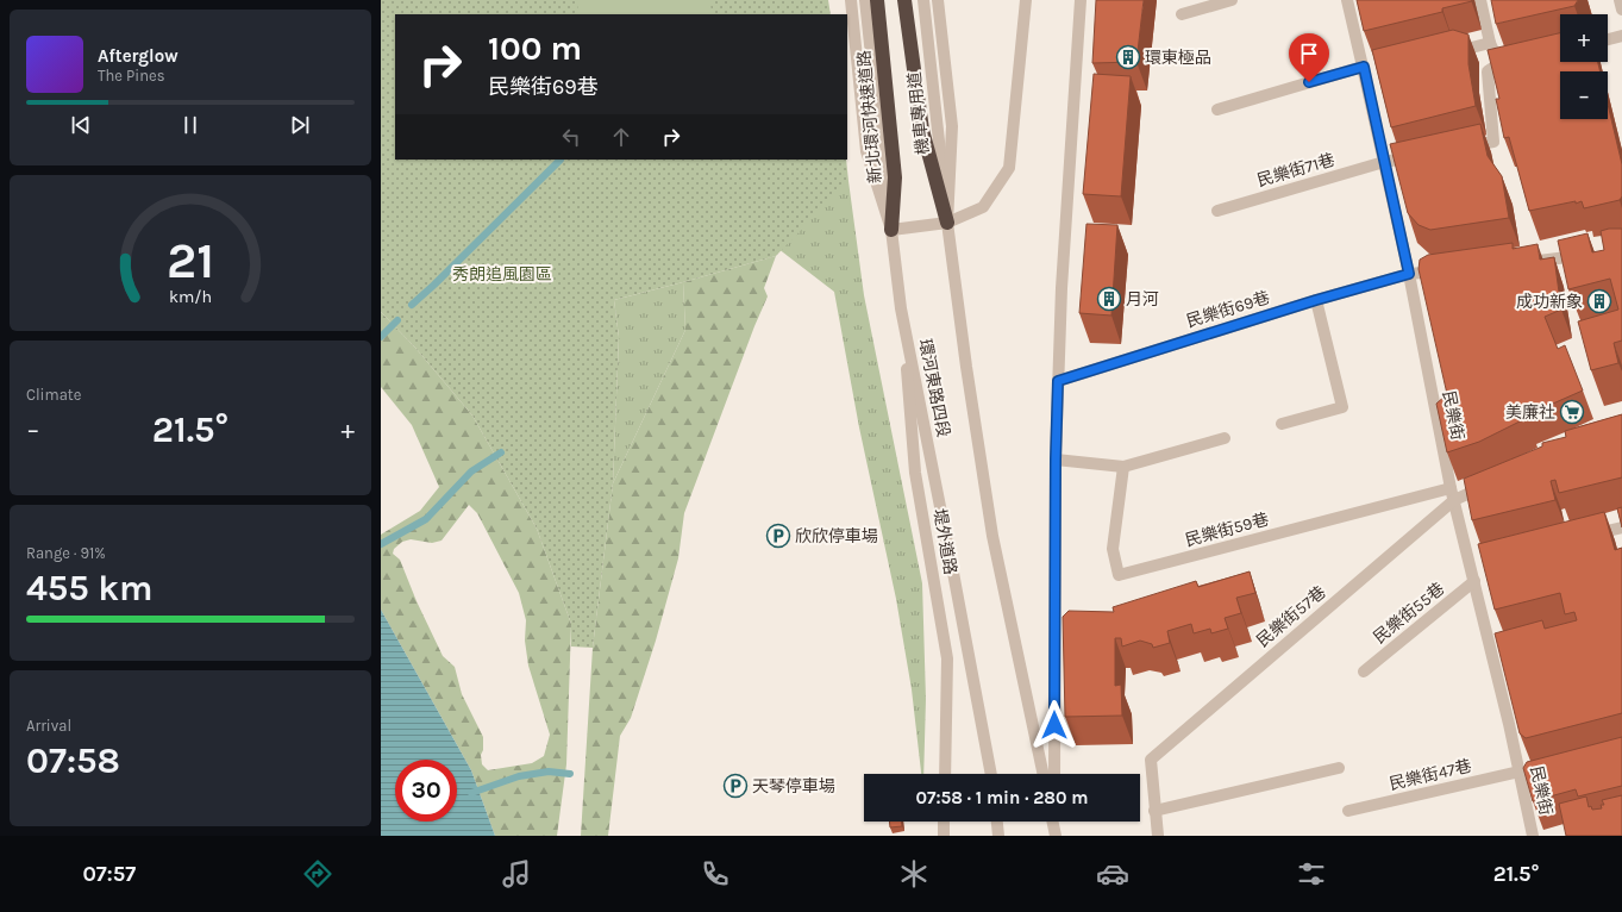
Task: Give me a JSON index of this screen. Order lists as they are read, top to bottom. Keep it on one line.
{"streets":{"highway":["新北環河快速道路"],"street":["機車專用道","民樂街71巷","民樂街69巷","環河東路四段","民樂街","民樂街59巷","堤外道路","民樂街55巷","民樂街57巷","民樂街47巷"]},"crossings":[["機車專用道","環河東路四段"],["新北環河快速道路","環河東路四段"],["民樂街71巷","民樂街"],["民樂街69巷","民樂街"],["環河東路四段","堤外道路"],["民樂街","民樂街59巷"],["民樂街","民樂街55巷"],["民樂街","民樂街57巷"],["民樂街","民樂街47巷"]],"parks":["秀朗追風園區"],"places":{"building":["環東極品","月河","成功新象"],"supermarket":["美廉社"],"parking":["欣欣停車場","天琴停車場"]},"page":{"map_buttons":["+","−"],"turn":["100 m","民樂街69巷"],"song":["Afterglow","The Pines"],"tile":["Climate",["Range · 91%","455 km"],["Arrival","07:58"]],"heat":["−","21.5°","+"],"limit":"30","trip":"07:58 · 1 min · 280 m","tabs":["07:57","21.5°"],"gauge":["21","km/h"]}}
